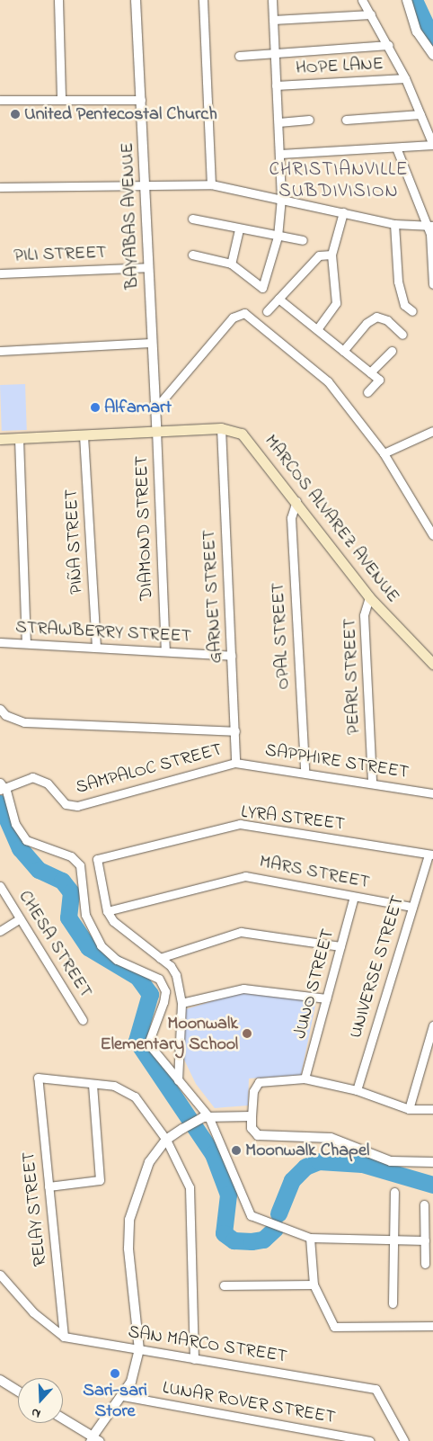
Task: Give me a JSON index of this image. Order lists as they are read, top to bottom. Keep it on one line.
{"streets":{"main road":["MARCOS ALVAREZ AVENUE"],"street":["HOPE LANE","BAYABAS AVENUE","PILI STREET","DIAMOND STREET","PIÑA STREET","GARNET STREET","STRAWBERRY STREET","OPAL STREET","PEARL STREET","SAPPHIRE STREET","SAMPALOC STREET","LYRA STREET","MARS STREET","CHESA STREET","UNIVERSE STREET","JUNO STREET","RELAY STREET","SAN MARCO STREET","LUNAR ROVER STREET"]},"crossings":[["BAYABAS AVENUE","PILI STREET"],["BAYABAS AVENUE","MARCOS ALVAREZ AVENUE"],["BAYABAS AVENUE","DIAMOND STREET"],["MARCOS ALVAREZ AVENUE","DIAMOND STREET"],["MARCOS ALVAREZ AVENUE","PIÑA STREET"],["MARCOS ALVAREZ AVENUE","GARNET STREET"],["MARCOS ALVAREZ AVENUE","OPAL STREET"],["MARCOS ALVAREZ AVENUE","PEARL STREET"],["DIAMOND STREET","STRAWBERRY STREET"],["PIÑA STREET","STRAWBERRY STREET"],["GARNET STREET","STRAWBERRY STREET"],["GARNET STREET","SAPPHIRE STREET"],["GARNET STREET","SAMPALOC STREET"],["OPAL STREET","SAPPHIRE STREET"],["PEARL STREET","SAPPHIRE STREET"],["SAPPHIRE STREET","SAMPALOC STREET"],["LYRA STREET","MARS STREET"],["LYRA STREET","UNIVERSE STREET"],["MARS STREET","UNIVERSE STREET"],["MARS STREET","JUNO STREET"],["RELAY STREET","SAN MARCO STREET"]],"districts":["CHRISTIANVILLE SUBDIVISION"],"places":["United Pentecostal Church","Alfamart","Moonwalk Elementary School","Moonwalk Chapel","Sari-sari Store"],"north":"bottom"}
